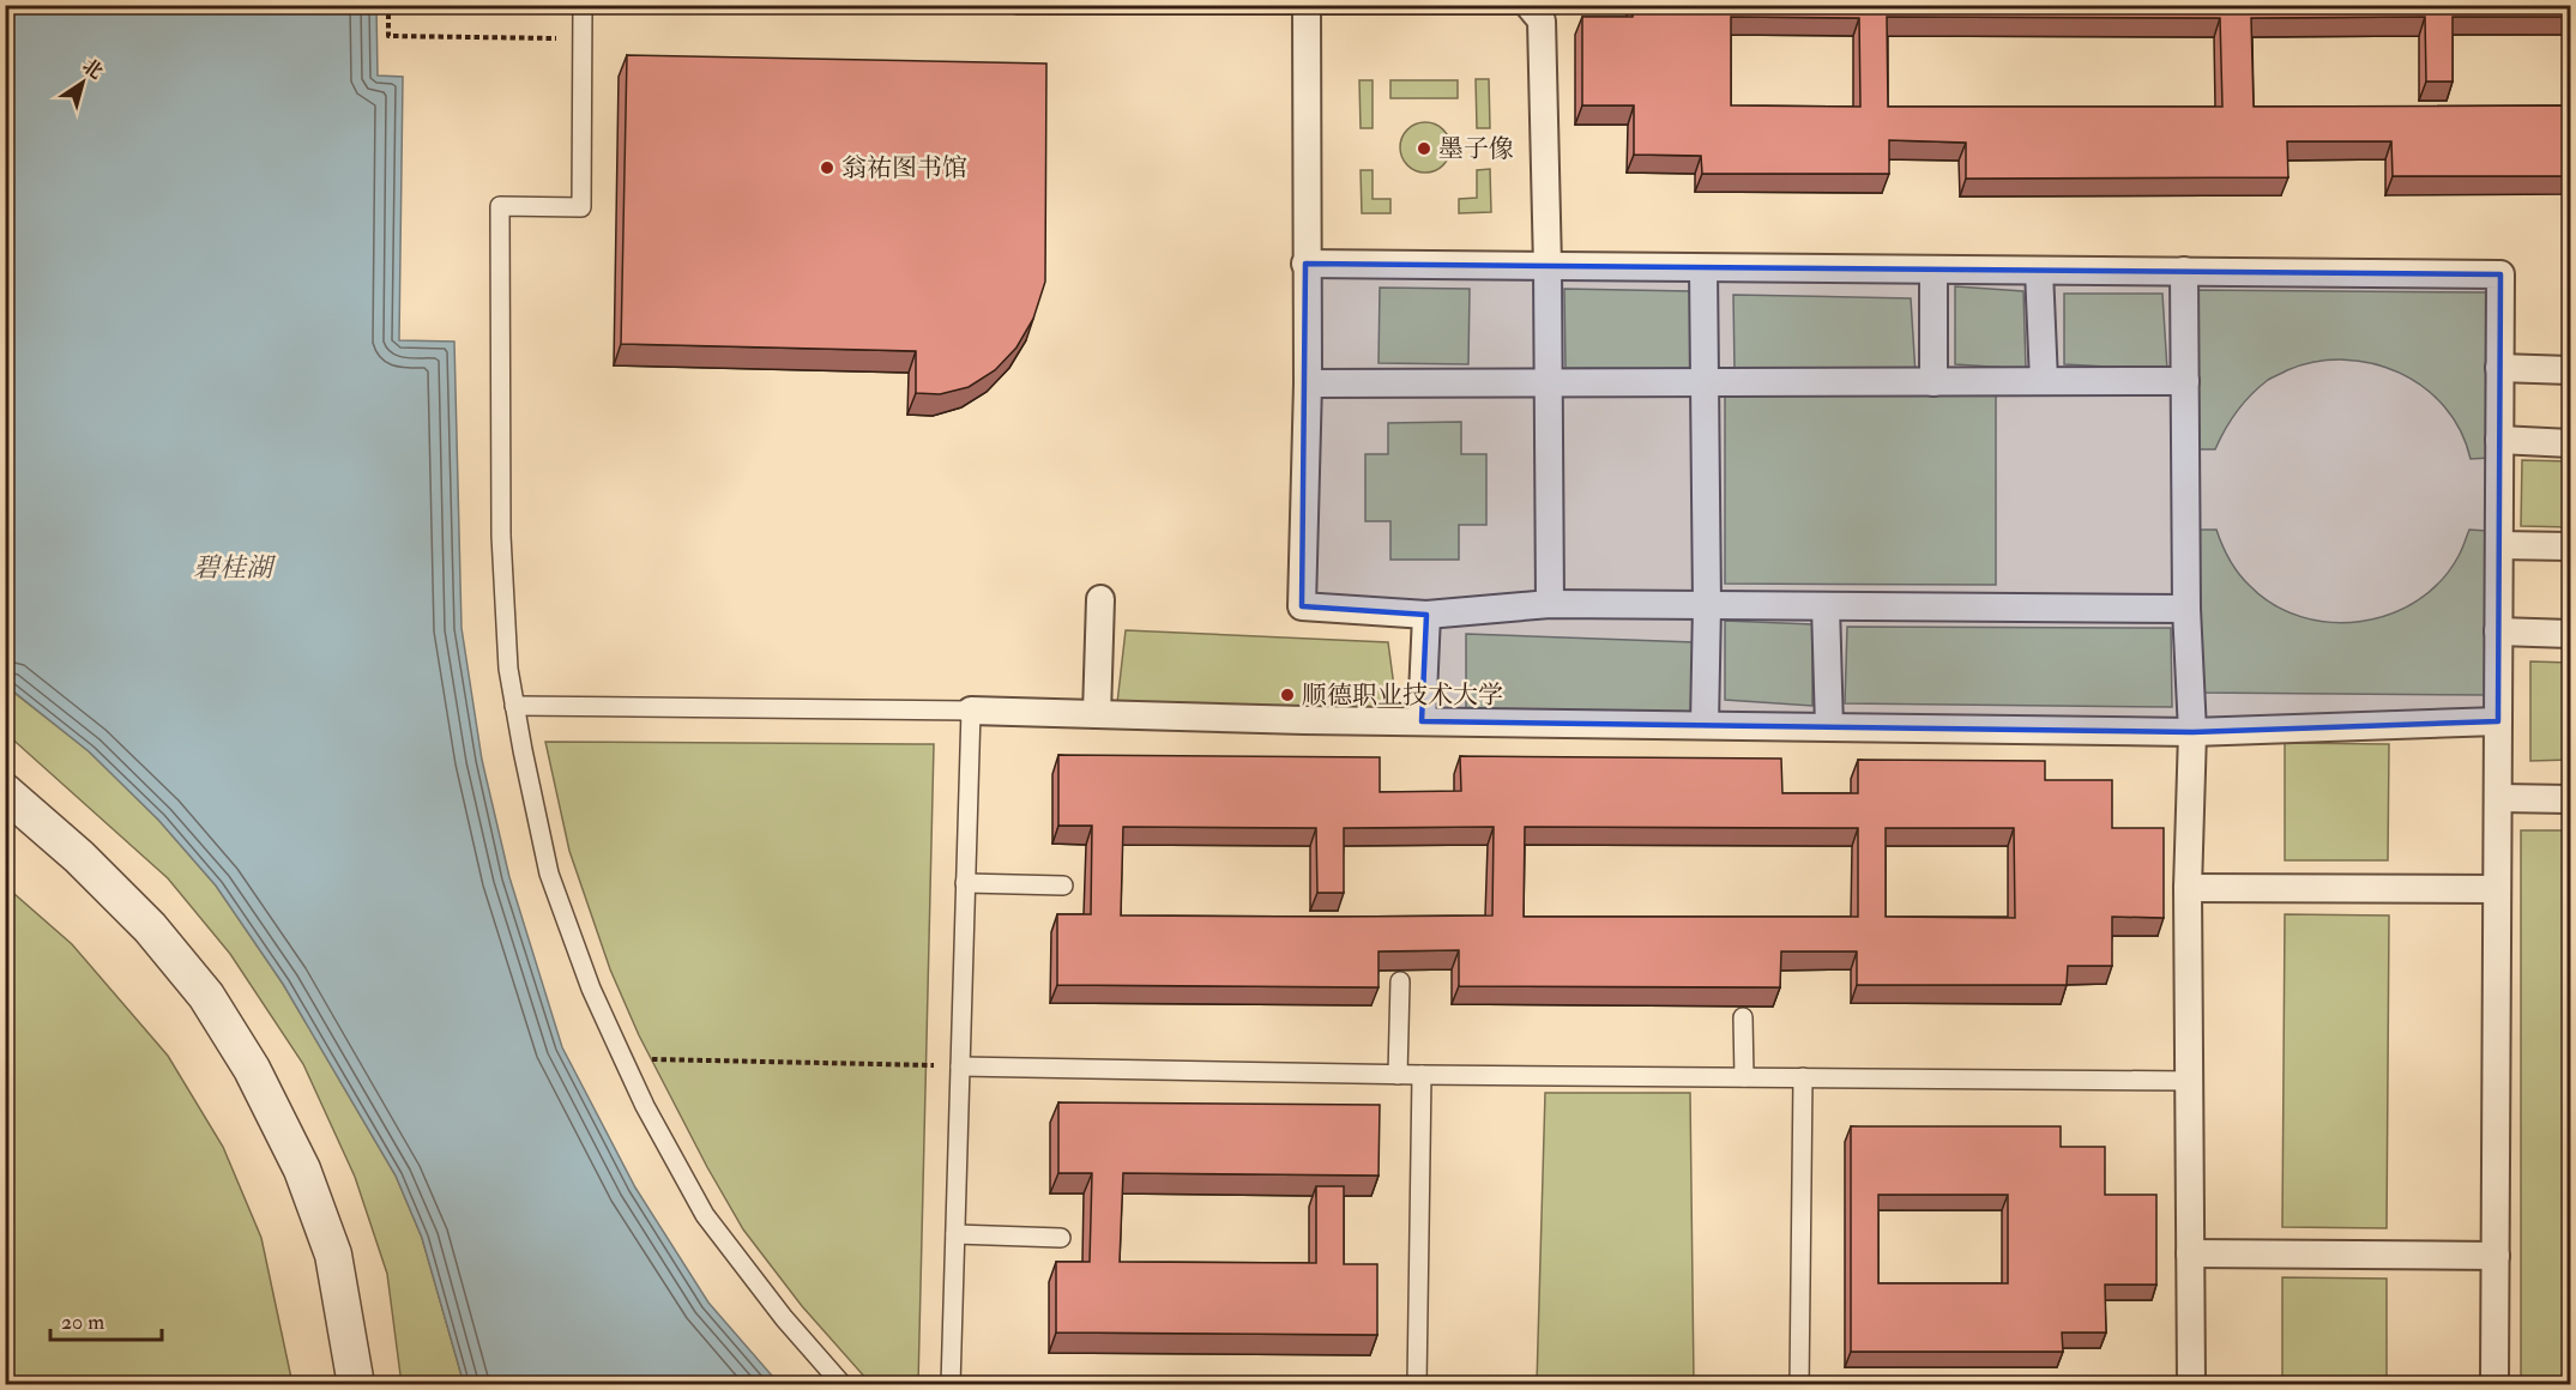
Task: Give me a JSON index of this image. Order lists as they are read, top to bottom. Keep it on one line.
{"water":["碧桂湖"],"places":["墨子像","翁祐图书馆","顺德职业技术大学"],"scale_bar":"20 m","north":"top right"}
